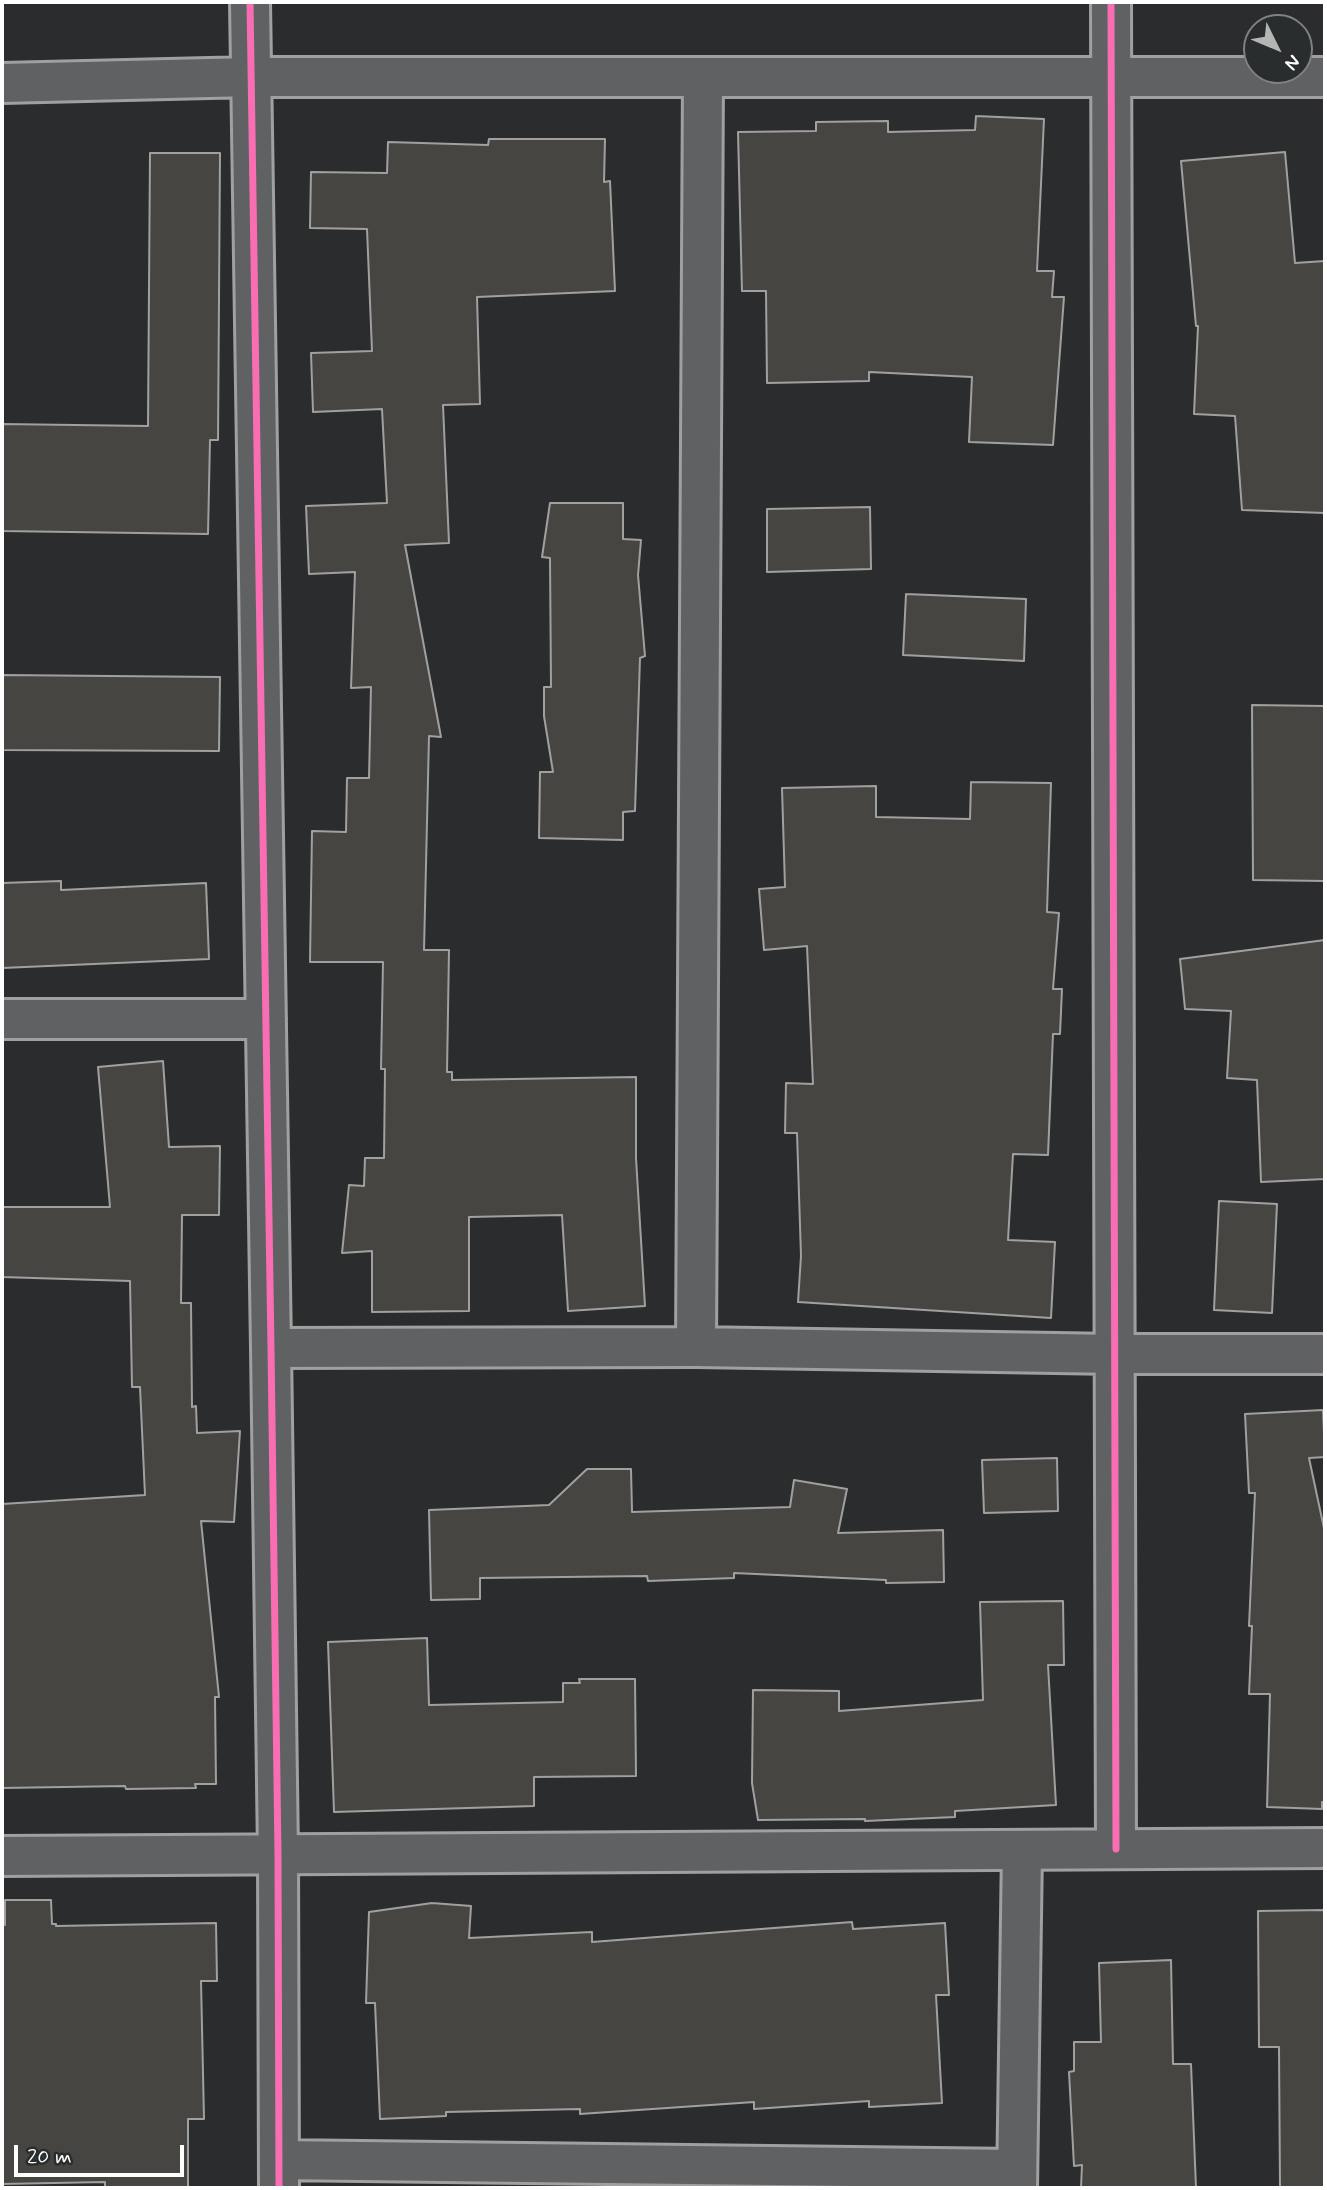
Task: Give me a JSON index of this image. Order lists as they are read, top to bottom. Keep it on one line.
{"scale_bar":"20 m","north":"bottom right"}
